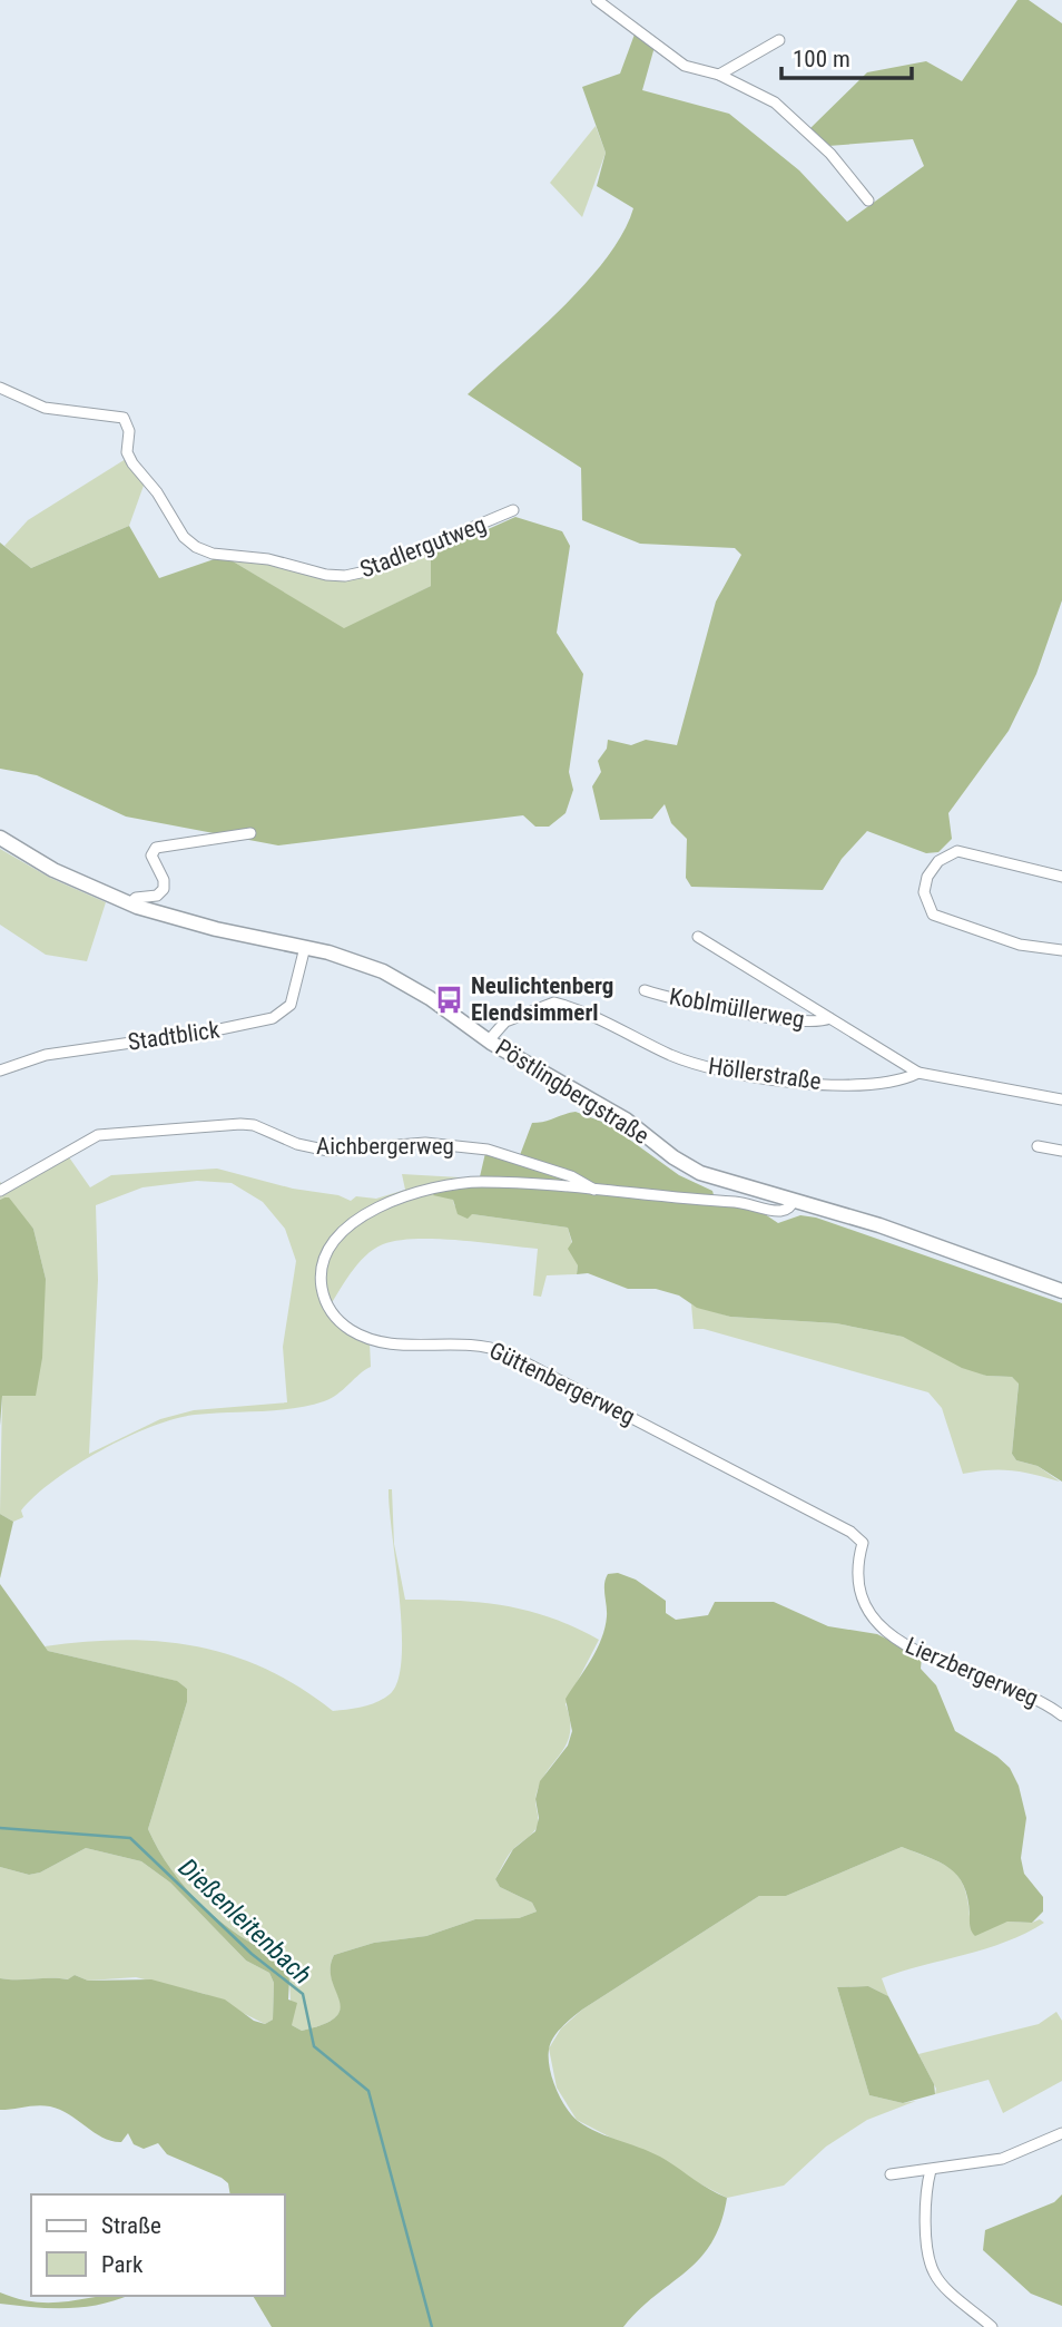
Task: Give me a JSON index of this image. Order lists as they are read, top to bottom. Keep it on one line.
{"streets":{"main road":["Pöstlingbergstraße"],"street":["Stadlergutweg","Koblmüllerweg","Stadtblick","Höllerstraße","Aichbergerweg","Güttenbergerweg","Lierzbergerweg"]},"crossings":[["Koblmüllerweg","Höllerstraße"],["Stadtblick","Pöstlingbergstraße"],["Höllerstraße","Pöstlingbergstraße"],["Pöstlingbergstraße","Güttenbergerweg"],["Aichbergerweg","Güttenbergerweg"],["Güttenbergerweg","Lierzbergerweg"]],"water":["Dießenleitenbach"],"places":{"bus stop":["Neulichtenberg Elendsimmerl"]},"legend":["Straße","Park"],"scale_bar":"100 m"}
